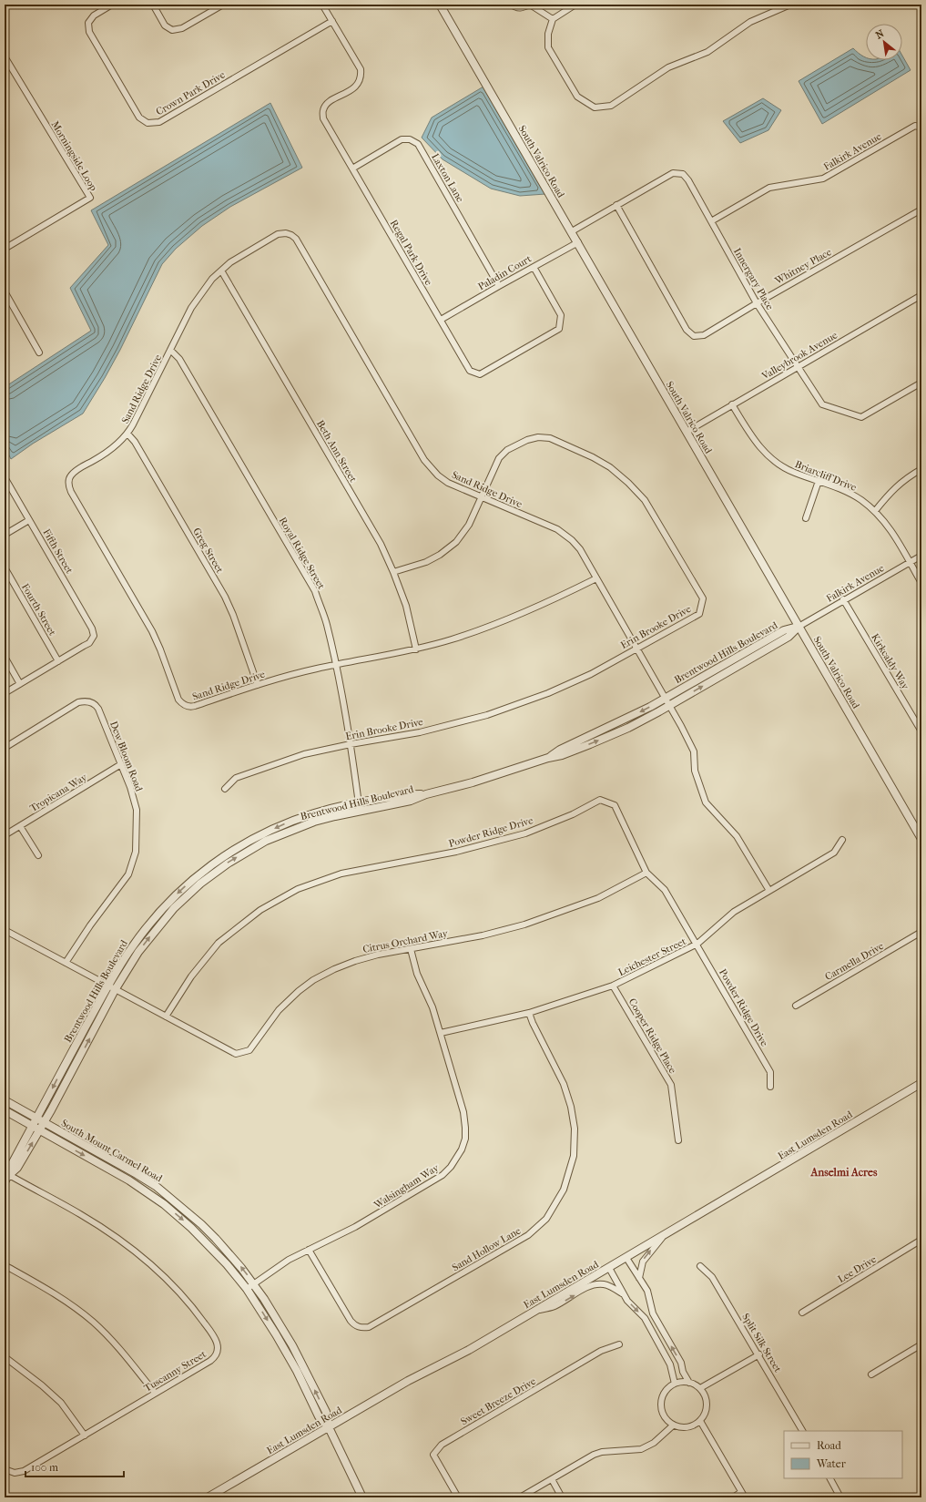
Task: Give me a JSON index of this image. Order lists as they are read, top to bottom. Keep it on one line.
{"streets":{"street":["Crown Park Drive","Falkirk Avenue","Morningside Loop","South Valrico Road","Laxton Lane","Regal Park Drive","Whitney Place","Paladin Court","Innergary Place","Valleybrook Avenue","Sand Ridge Drive","Beth Ann Street","Briarcliff Drive","Greg Street","Fifth Street","Royal Ridge Street","Fourth Street","Erin Brooke Drive","Brentwood Hills Boulevard","Kirkcaldy Way","Dew Bloom Road","Tropicana Way","Powder Ridge Drive","Citrus Orchard Way","Leichester Street","Carmella Drive","Cooper Ridge Place","East Lumsden Road","South Mount Carmel Road","Walsingham Way","Sand Hollow Lane","Lee Drive","Split Silk Street","Tuscanny Street","Sweet Breeze Drive"]},"crossings":[["Crown Park Drive","Regal Park Drive"],["Falkirk Avenue","South Valrico Road"],["Falkirk Avenue","Innergary Place"],["Falkirk Avenue","Briarcliff Drive"],["Falkirk Avenue","Brentwood Hills Boulevard"],["Falkirk Avenue","Kirkcaldy Way"],["South Valrico Road","Paladin Court"],["South Valrico Road","Innergary Place"],["South Valrico Road","Valleybrook Avenue"],["South Valrico Road","Brentwood Hills Boulevard"],["Laxton Lane","Regal Park Drive"],["Laxton Lane","Paladin Court"],["Regal Park Drive","Paladin Court"],["Whitney Place","Innergary Place"],["Innergary Place","Valleybrook Avenue"],["Valleybrook Avenue","Briarcliff Drive"],["Sand Ridge Drive","Beth Ann Street"],["Sand Ridge Drive","Greg Street"],["Sand Ridge Drive","Royal Ridge Street"],["Sand Ridge Drive","Erin Brooke Drive"],["Sand Ridge Drive","Brentwood Hills Boulevard"],["Sand Ridge Drive","Leichester Street"],["Beth Ann Street","Erin Brooke Drive"],["Fifth Street","Fourth Street"],["Royal Ridge Street","Erin Brooke Drive"],["Royal Ridge Street","Brentwood Hills Boulevard"],["Brentwood Hills Boulevard","Citrus Orchard Way"],["Brentwood Hills Boulevard","South Mount Carmel Road"],["Brentwood Hills Boulevard","Tuscanny Street"],["Dew Bloom Road","Tropicana Way"],["Dew Bloom Road","Citrus Orchard Way"],["Powder Ridge Drive","Citrus Orchard Way"],["Powder Ridge Drive","Leichester Street"],["Citrus Orchard Way","Walsingham Way"],["Leichester Street","Cooper Ridge Place"],["Leichester Street","Walsingham Way"],["Leichester Street","Sand Hollow Lane"],["East Lumsden Road","South Mount Carmel Road"],["South Mount Carmel Road","Walsingham Way"],["Walsingham Way","Sand Hollow Lane"]],"districts":["Anselmi Acres"],"legend":["Road","Water"],"scale_bar":"100 m","north":"top left"}
